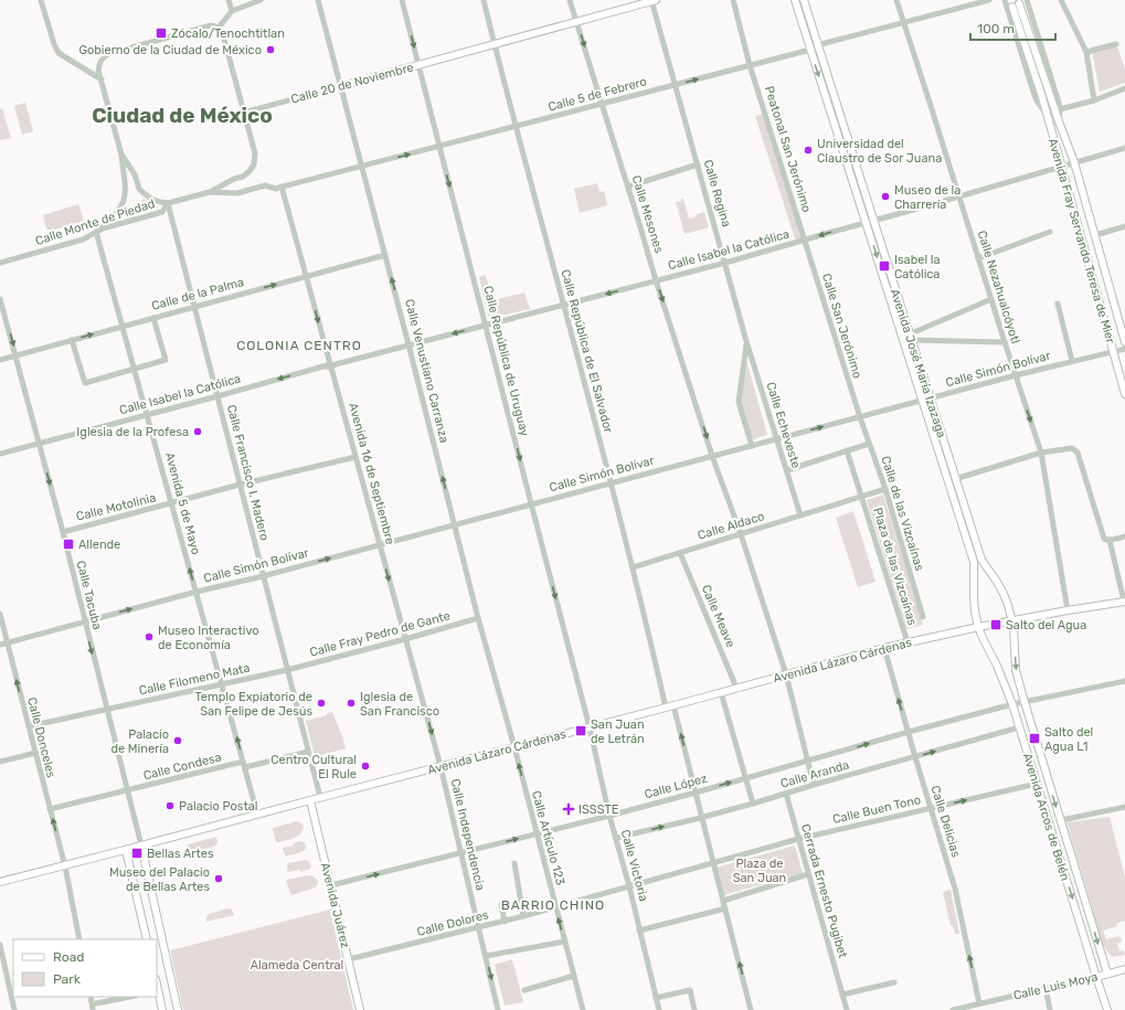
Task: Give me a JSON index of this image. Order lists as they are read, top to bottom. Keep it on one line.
{"streets":{"main road":["Calle 20 de Noviembre","Avenida Fray Servando Teresa de Mier","Avenida José María Izazaga","Avenida Lázaro Cárdenas","Avenida Arcos de Belén","Avenida Juárez","Calle Luis Moya"],"street":["Calle 5 de Febrero","Peatonal San Jerónimo","Calle Regina","Calle Mesones","Calle Monte de Piedad","Calle Isabel la Católica","Calle Nezahualcóyotl","Calle de la Palma","Calle San Jerónimo","Calle República de El Salvador","Calle República de Uruguay","Calle Simón Bolívar","Calle Venustiano Carranza","Calle Echeveste","Calle Francisco I. Madero","Avenida 16 de Septiembre","Avenida 5 de Mayo","Calle Motolinia","Calle de las Vizcaínas","Calle Aldaco","Plaza de las Vizcaínas","Calle Tacuba","Calle Meave","Calle Fray Pedro de Gante","Calle Filomeno Mata","Calle Donceles","Calle Condesa","Calle Aranda","Calle López","Calle Buen Tono","Calle Delicias","Calle Independencia","Calle Artículo 123","Calle Victoria","Cerrada Ernesto Pugibet","Calle Dolores"]},"crossings":[["Calle 20 de Noviembre","Calle Mesones"],["Calle 20 de Noviembre","Calle República de El Salvador"],["Calle 20 de Noviembre","Calle República de Uruguay"],["Calle 20 de Noviembre","Calle Venustiano Carranza"],["Calle 5 de Febrero","Peatonal San Jerónimo"],["Calle 5 de Febrero","Calle Regina"],["Calle 5 de Febrero","Calle Mesones"],["Calle 5 de Febrero","Calle Nezahualcóyotl"],["Calle 5 de Febrero","Calle República de El Salvador"],["Calle 5 de Febrero","Calle República de Uruguay"],["Calle 5 de Febrero","Avenida José María Izazaga"],["Calle 5 de Febrero","Calle Venustiano Carranza"],["Calle 5 de Febrero","Avenida 16 de Septiembre"],["Peatonal San Jerónimo","Calle Isabel la Católica"],["Peatonal San Jerónimo","Calle San Jerónimo"],["Calle Regina","Calle Isabel la Católica"],["Calle Regina","Calle Simón Bolívar"],["Calle Regina","Calle Echeveste"],["Calle Mesones","Calle Isabel la Católica"],["Calle Mesones","Calle Simón Bolívar"],["Calle Mesones","Calle Aldaco"],["Calle Monte de Piedad","Calle Francisco I. Madero"],["Calle Monte de Piedad","Avenida 5 de Mayo"],["Avenida Fray Servando Teresa de Mier","Calle Isabel la Católica"],["Avenida Fray Servando Teresa de Mier","Calle Simón Bolívar"],["Calle Isabel la Católica","Calle Nezahualcóyotl"],["Calle Isabel la Católica","Calle San Jerónimo"],["Calle Isabel la Católica","Calle República de El Salvador"],["Calle Isabel la Católica","Calle República de Uruguay"],["Calle Isabel la Católica","Avenida José María Izazaga"],["Calle Isabel la Católica","Calle Venustiano Carranza"],["Calle Isabel la Católica","Calle Francisco I. Madero"],["Calle Isabel la Católica","Avenida 16 de Septiembre"],["Calle Isabel la Católica","Avenida 5 de Mayo"],["Calle Isabel la Católica","Calle Tacuba"],["Calle Nezahualcóyotl","Calle Simón Bolívar"],["Calle Nezahualcóyotl","Avenida Lázaro Cárdenas"],["Calle de la Palma","Calle Venustiano Carranza"],["Calle de la Palma","Calle Francisco I. Madero"],["Calle de la Palma","Avenida 16 de Septiembre"],["Calle de la Palma","Avenida 5 de Mayo"],["Calle de la Palma","Calle Tacuba"],["Calle San Jerónimo","Calle Simón Bolívar"],["Calle San Jerónimo","Calle de las Vizcaínas"],["Calle República de El Salvador","Calle Simón Bolívar"],["Calle República de El Salvador","Calle Aldaco"],["Calle República de El Salvador","Avenida Lázaro Cárdenas"],["Calle República de El Salvador","Calle Aranda"],["Calle República de El Salvador","Calle López"],["Calle República de El Salvador","Calle Buen Tono"],["Calle República de El Salvador","Calle Dolores"],["Calle República de Uruguay","Calle Simón Bolívar"],["Calle República de Uruguay","Avenida Lázaro Cárdenas"],["Calle República de Uruguay","Calle Victoria"],["Avenida José María Izazaga","Calle Simón Bolívar"],["Avenida José María Izazaga","Avenida Lázaro Cárdenas"],["Avenida José María Izazaga","Avenida Arcos de Belén"],["Calle Simón Bolívar","Calle Venustiano Carranza"],["Calle Simón Bolívar","Calle Echeveste"],["Calle Simón Bolívar","Calle Francisco I. Madero"],["Calle Simón Bolívar","Avenida 16 de Septiembre"],["Calle Simón Bolívar","Avenida 5 de Mayo"],["Calle Simón Bolívar","Calle de las Vizcaínas"],["Calle Simón Bolívar","Calle Tacuba"],["Calle Simón Bolívar","Calle Donceles"],["Calle Venustiano Carranza","Calle Fray Pedro de Gante"],["Calle Venustiano Carranza","Avenida Lázaro Cárdenas"],["Calle Venustiano Carranza","Calle Artículo 123"],["Calle Echeveste","Calle Aldaco"],["Calle Francisco I. Madero","Calle Motolinia"],["Calle Francisco I. Madero","Calle Fray Pedro de Gante"],["Calle Francisco I. Madero","Avenida Lázaro Cárdenas"],["Calle Francisco I. Madero","Calle Filomeno Mata"],["Calle Francisco I. Madero","Calle Condesa"],["Avenida 16 de Septiembre","Calle Motolinia"],["Avenida 16 de Septiembre","Calle Fray Pedro de Gante"],["Avenida 16 de Septiembre","Avenida Lázaro Cárdenas"],["Avenida 16 de Septiembre","Calle Independencia"],["Avenida 5 de Mayo","Calle Motolinia"],["Avenida 5 de Mayo","Avenida Lázaro Cárdenas"],["Avenida 5 de Mayo","Calle Filomeno Mata"],["Avenida 5 de Mayo","Calle Condesa"],["Calle Motolinia","Calle Tacuba"],["Calle de las Vizcaínas","Calle Aldaco"],["Calle Aldaco","Plaza de las Vizcaínas"],["Calle Aldaco","Calle Meave"],["Plaza de las Vizcaínas","Avenida Lázaro Cárdenas"],["Calle Tacuba","Avenida Lázaro Cárdenas"],["Calle Tacuba","Calle Filomeno Mata"],["Calle Tacuba","Calle Condesa"],["Calle Meave","Avenida Lázaro Cárdenas"],["Calle Fray Pedro de Gante","Calle Filomeno Mata"],["Avenida Lázaro Cárdenas","Calle Donceles"],["Avenida Lázaro Cárdenas","Avenida Arcos de Belén"],["Avenida Lázaro Cárdenas","Calle Delicias"],["Avenida Lázaro Cárdenas","Calle Independencia"],["Avenida Lázaro Cárdenas","Calle Artículo 123"],["Avenida Lázaro Cárdenas","Calle Victoria"],["Avenida Lázaro Cárdenas","Avenida Juárez"],["Calle Filomeno Mata","Calle Donceles"],["Calle Donceles","Calle Condesa"],["Calle Aranda","Avenida Arcos de Belén"],["Calle Aranda","Calle Delicias"],["Calle Aranda","Calle Victoria"],["Calle Aranda","Cerrada Ernesto Pugibet"],["Calle López","Avenida Arcos de Belén"],["Calle López","Calle Delicias"],["Calle López","Calle Independencia"],["Calle López","Calle Artículo 123"],["Calle López","Calle Victoria"],["Calle López","Avenida Juárez"],["Calle Buen Tono","Avenida Arcos de Belén"],["Calle Buen Tono","Calle Delicias"],["Calle Buen Tono","Cerrada Ernesto Pugibet"],["Calle Buen Tono","Calle Dolores"],["Avenida Arcos de Belén","Calle Luis Moya"],["Calle Delicias","Calle Luis Moya"],["Calle Independencia","Calle Dolores"],["Calle Artículo 123","Calle Dolores"],["Calle Victoria","Calle Dolores"],["Avenida Juárez","Calle Dolores"]],"one_way":["Calle Mesones","Calle de la Palma","Calle República de Uruguay","Calle Venustiano Carranza","Avenida 16 de Septiembre","Calle Tacuba","Calle Donceles","Calle Aranda","Calle López","Avenida Arcos de Belén","Calle Delicias","Calle Artículo 123"],"districts":["Ciudad de México","COLONIA CENTRO","BARRIO CHINO"],"parks":["Plaza de San Juan","Alameda Central"],"places":{"transit":["Zócalo/Tenochtitlan","Isabel la Católica","Allende","Salto del Agua","San Juan de Letrán","Salto del Agua L1","Bellas Artes"],"other":["Gobierno de la Ciudad de México","Universidad del Claustro de Sor Juana","Museo de la Charrería","Iglesia de la Profesa","Museo Interactivo de Economía","Templo Expiatorio de San Felipe de Jesús","Iglesia de San Francisco","Palacio de Minería","Centro Cultural El Rule","Palacio Postal","Museo del Palacio de Bellas Artes"],"health":["ISSSTE"]},"legend":["Road","Park"],"scale_bar":"100 m"}
